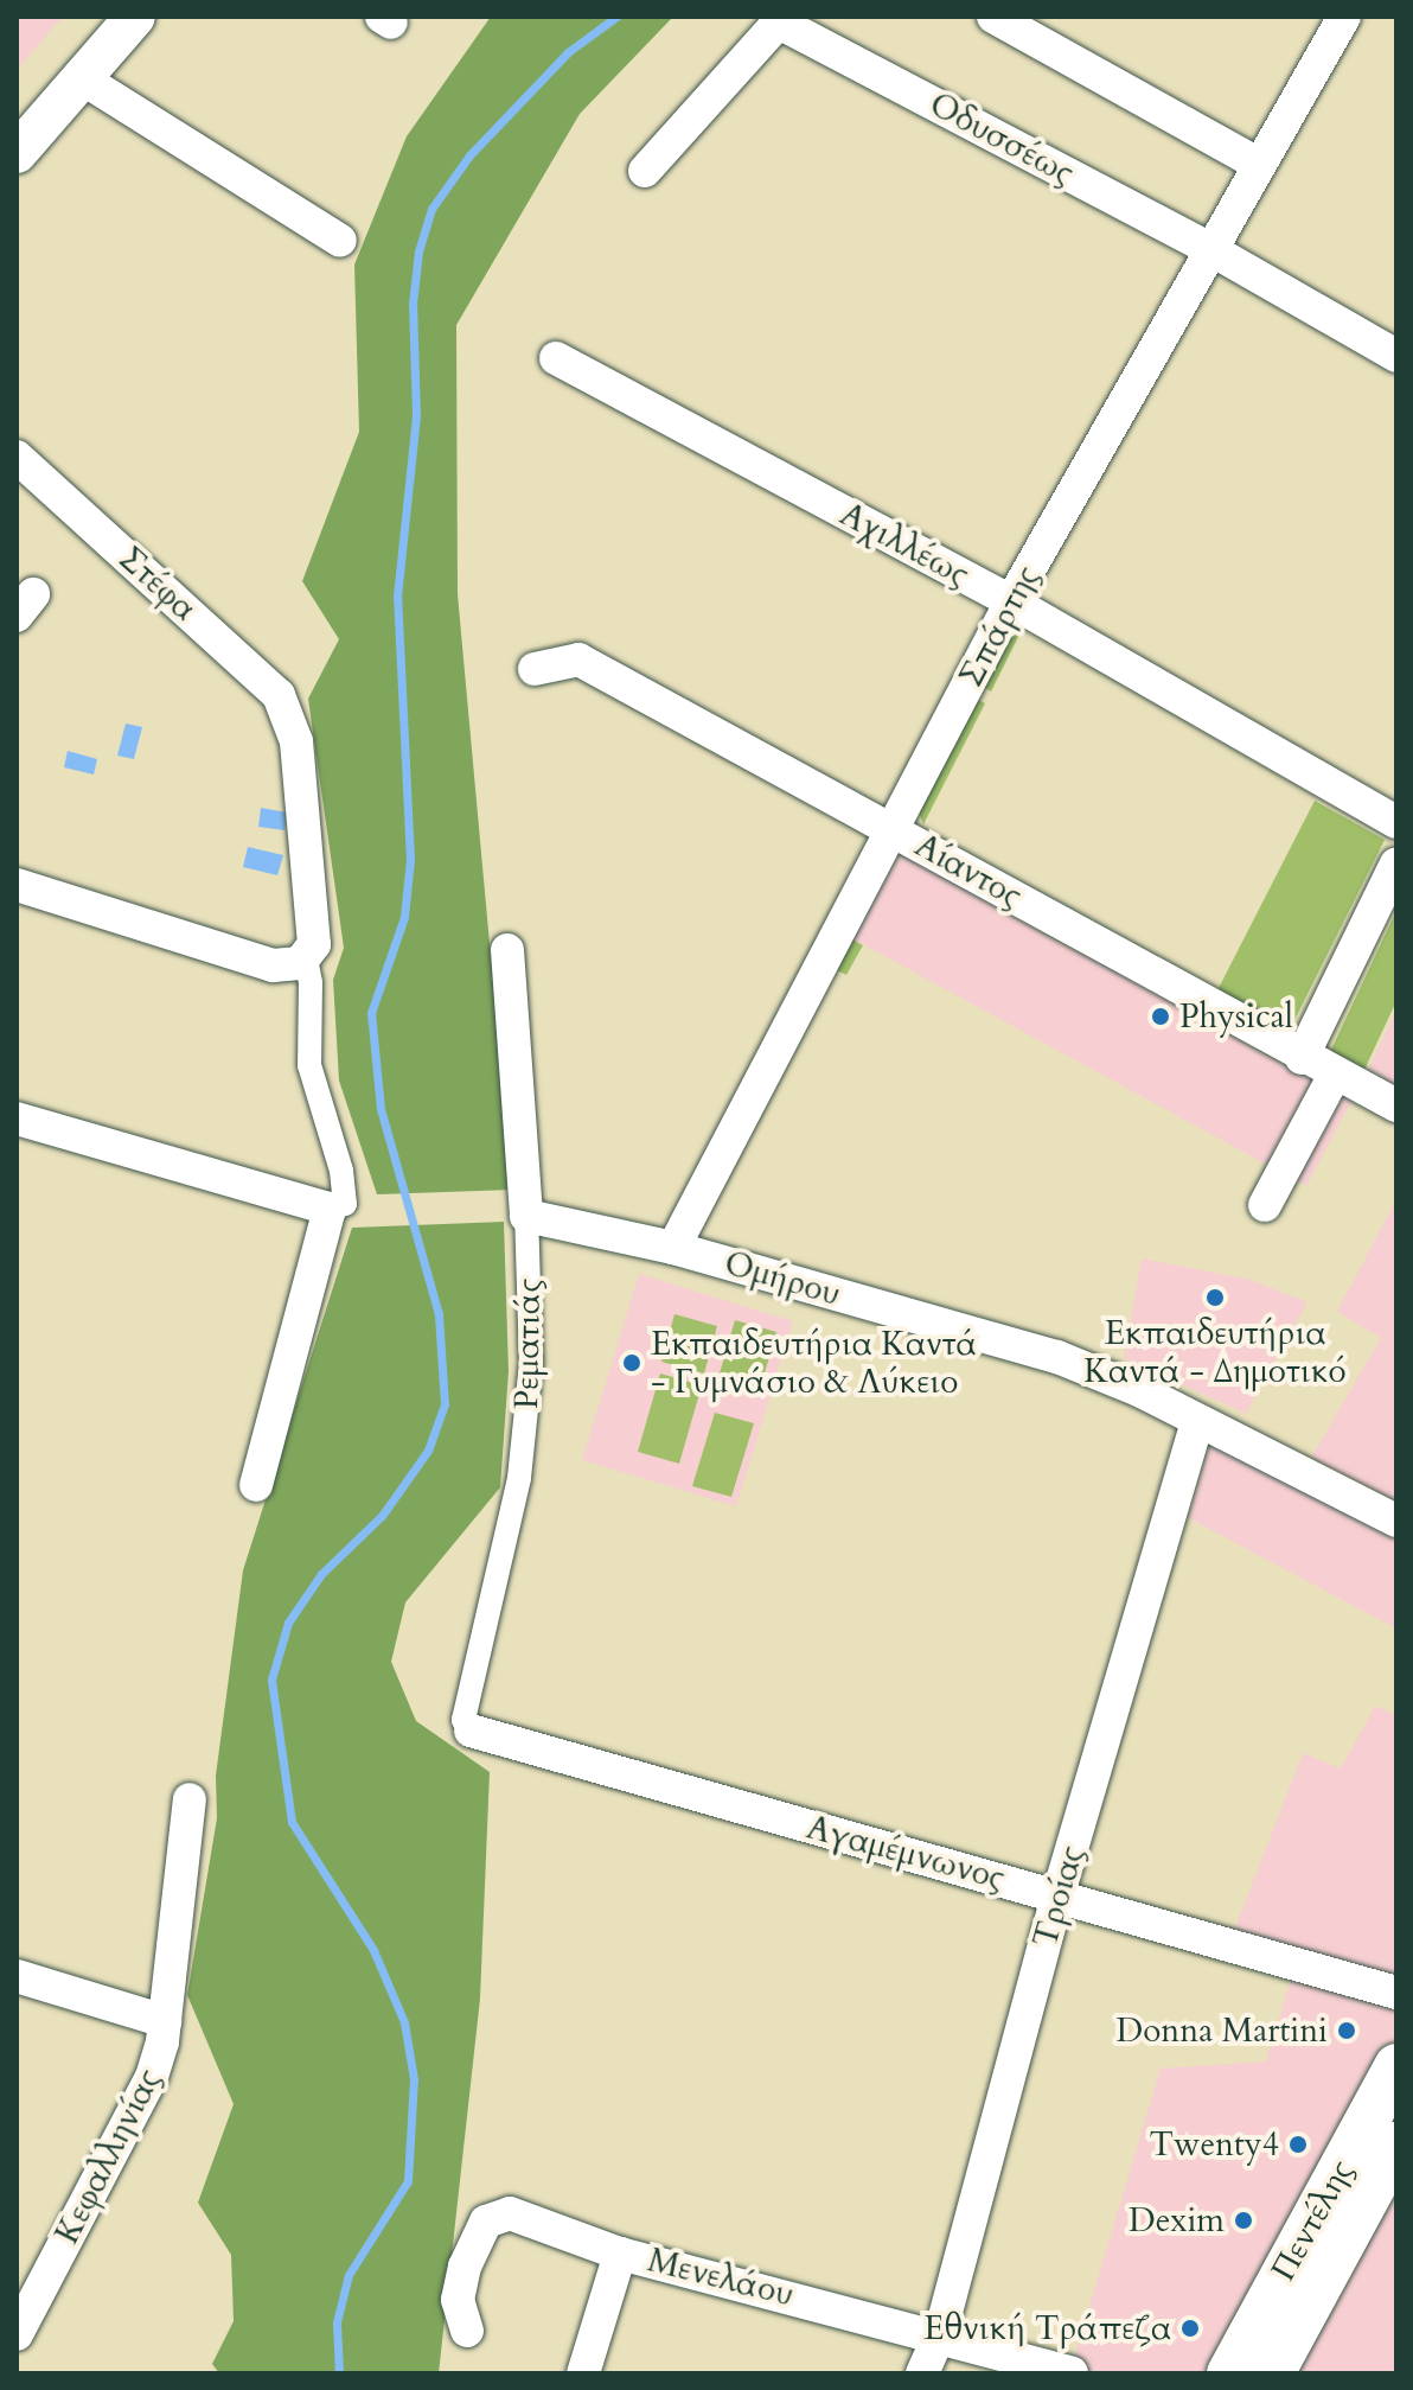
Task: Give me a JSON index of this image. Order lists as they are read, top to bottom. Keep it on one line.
{"streets":{"main road":["Πεντέλης"],"street":["Οδυσσέως","Αχιλλέως","Στέφα","Σπάρτης","Αίαντος","Ομήρου","Ρεματιάς","Αγαμέμνωνος","Τροίας","Κεφαλληνίας","Μενελάου"]},"crossings":[["Οδυσσέως","Σπάρτης"],["Αχιλλέως","Σπάρτης"],["Σπάρτης","Αίαντος"],["Σπάρτης","Ομήρου"],["Ομήρου","Ρεματιάς"],["Ομήρου","Τροίας"],["Ρεματιάς","Αγαμέμνωνος"],["Αγαμέμνωνος","Τροίας"],["Τροίας","Μενελάου"]],"places":["Physical","Εκπαιδευτήρια Καντά - Δημοτικό","Εκπαιδευτήρια Καντά - Γυμνάσιο & Λύκειο","Donna Martini","Twenty4","Dexim","Εθνική Τράπεζα"]}
